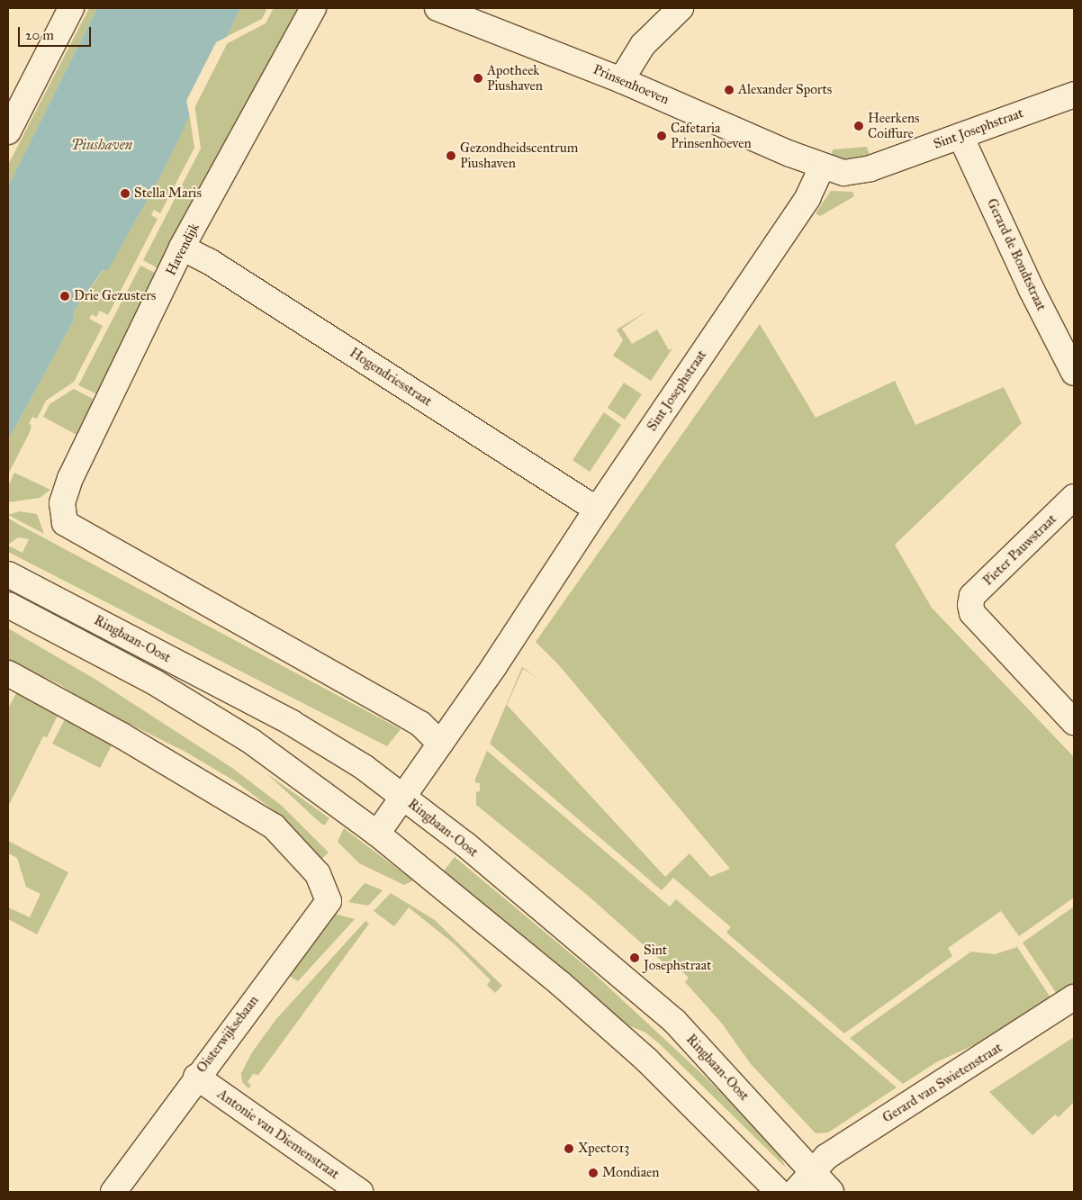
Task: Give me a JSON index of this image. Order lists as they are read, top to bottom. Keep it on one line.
{"streets":{"street":["Prinsenhoeven","Sint Josephstraat","Havendijk","Gerard de Bondtstraat","Hogendriesstraat","Pieter Pauwstraat","Ringbaan-Oost","Oisterwijksebaan","Gerard van Swietenstraat","Antonie van Diemenstraat"]},"crossings":[["Prinsenhoeven","Sint Josephstraat"],["Sint Josephstraat","Havendijk"],["Sint Josephstraat","Gerard de Bondtstraat"],["Sint Josephstraat","Hogendriesstraat"],["Sint Josephstraat","Ringbaan-Oost"],["Havendijk","Hogendriesstraat"],["Ringbaan-Oost","Gerard van Swietenstraat"],["Oisterwijksebaan","Antonie van Diemenstraat"]],"water":["Piushaven"],"places":["Apotheek Piushaven","Alexander Sports","Heerkens Coiffure","Cafetaria Prinsenhoeven","Gezondheidscentrum Piushaven","Stella Maris","Drie Gezusters","Sint Josephstraat","Xpect013","Mondiaen"],"scale_bar":"20 m"}
